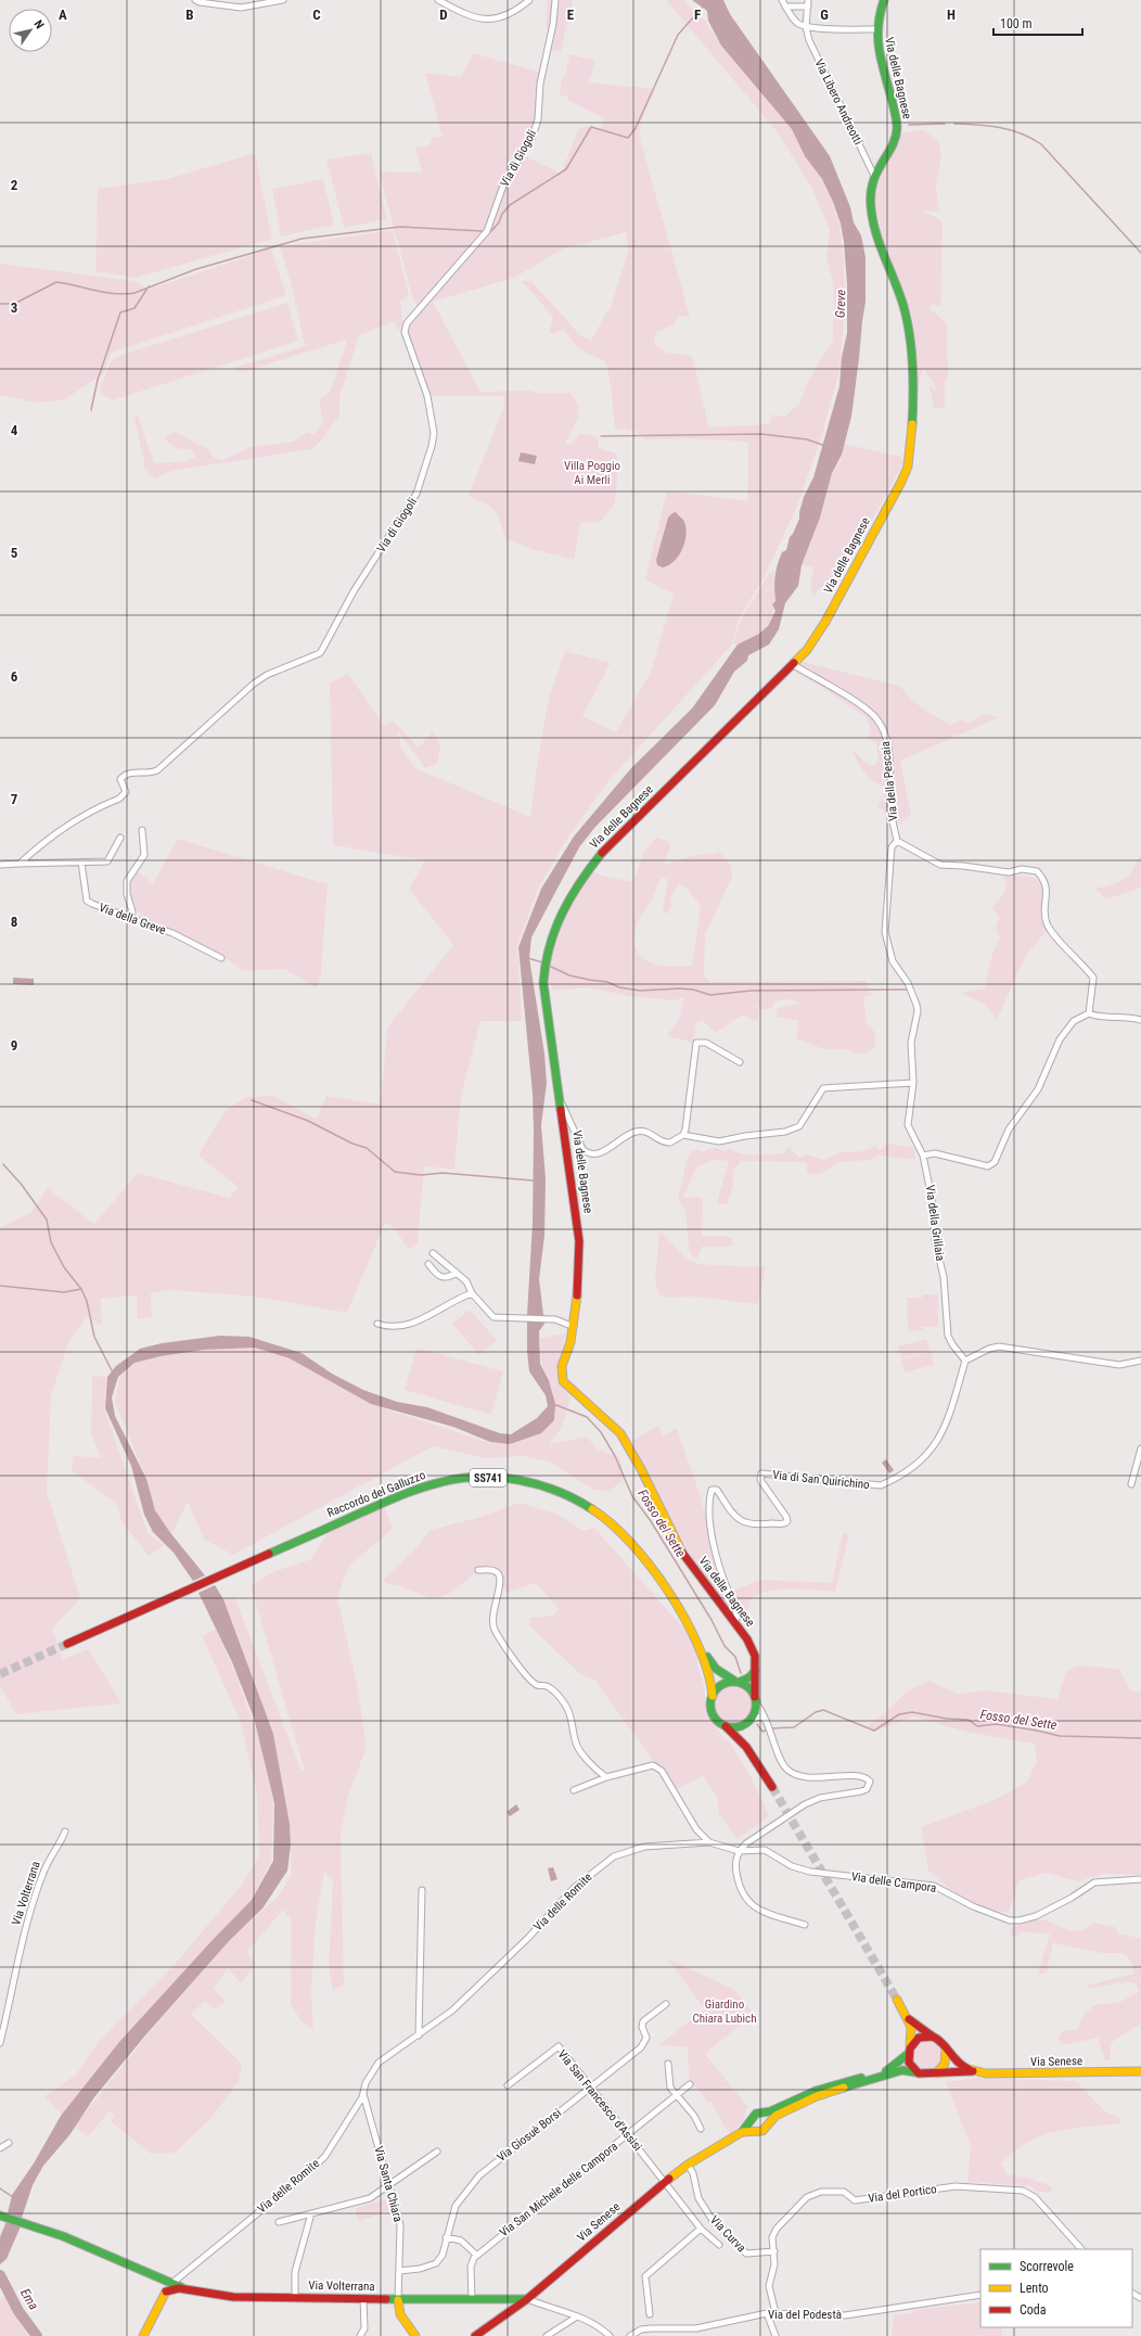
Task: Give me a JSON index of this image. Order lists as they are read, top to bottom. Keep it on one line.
{"streets":{"main road":["Via delle Bagnese","SS741","Raccordo del Galluzzo","Via Volterrana","Via Senese"],"street":["Via Libero Andreotti","Via di Giogoli","Via della Pescaia","Via della Greve","Via della Grillaia","Via di San Quirichino","Via delle Campora","Via delle Romite","Via San Francesco d'Assisi","Via Giosuè Borsi","Via Santa Chiara","Via San Michele delle Campora","Via del Portico","Via Curva","Via del Podestà"]},"crossings":[["Via delle Bagnese","Via Libero Andreotti"],["Via delle Bagnese","Via della Pescaia"],["Via delle Bagnese","SS741"],["Via delle Bagnese","Via di San Quirichino"],["Via delle Bagnese","Raccordo del Galluzzo"],["Via della Pescaia","Via della Grillaia"],["Via della Grillaia","Via di San Quirichino"],["SS741","Raccordo del Galluzzo"],["Via delle Campora","Via delle Romite"],["Via Volterrana","Via delle Romite"],["Via Volterrana","Via Senese"],["Via Volterrana","Via Santa Chiara"],["Via delle Romite","Via Santa Chiara"],["Via Senese","Via San Francesco d'Assisi"],["Via Senese","Via Curva"],["Via San Francesco d'Assisi","Via Giosuè Borsi"],["Via San Francesco d'Assisi","Via San Michele delle Campora"],["Via Giosuè Borsi","Via Santa Chiara"],["Via del Portico","Via Curva"],["Via del Portico","Via del Podestà"]],"water":["Greve","Fosso del Sette","Ema"],"parks":["Villa Poggio Ai Merli","Giardino Chiara Lubich"],"legend":["Scorrevole","Lento","Coda"],"scale_bar":"100 m","north":"top right","grid":{"columns":["A","B","C","D","E","F","G","H"],"rows":["2","3","4","5","6","7","8","9"]}}
